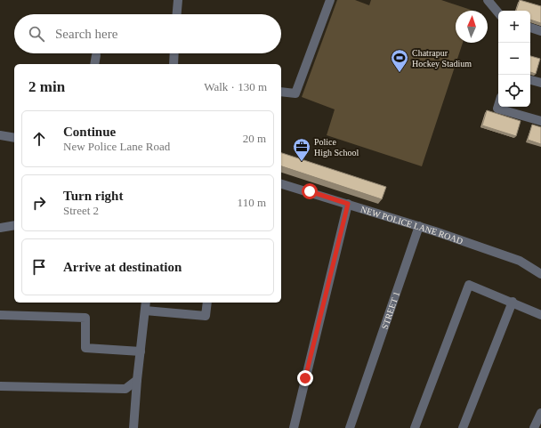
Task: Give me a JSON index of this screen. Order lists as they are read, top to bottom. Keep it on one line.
{"streets":{"street":["NEW POLICE LANE ROAD","STREET 1"]},"crossings":[["NEW POLICE LANE ROAD","STREET 1"]],"places":{"sports":["Chatrapur Hockey Stadium"],"office":["Police High School"]},"north":"top","page":{"map_buttons":["+","−"],"search":"Search here","heading":["2 min","Walk · 130 m"],"list":[["Continue","New Police Lane Road","20 m"],["Turn right","Street 2","110 m"],"Arrive at destination"]}}
